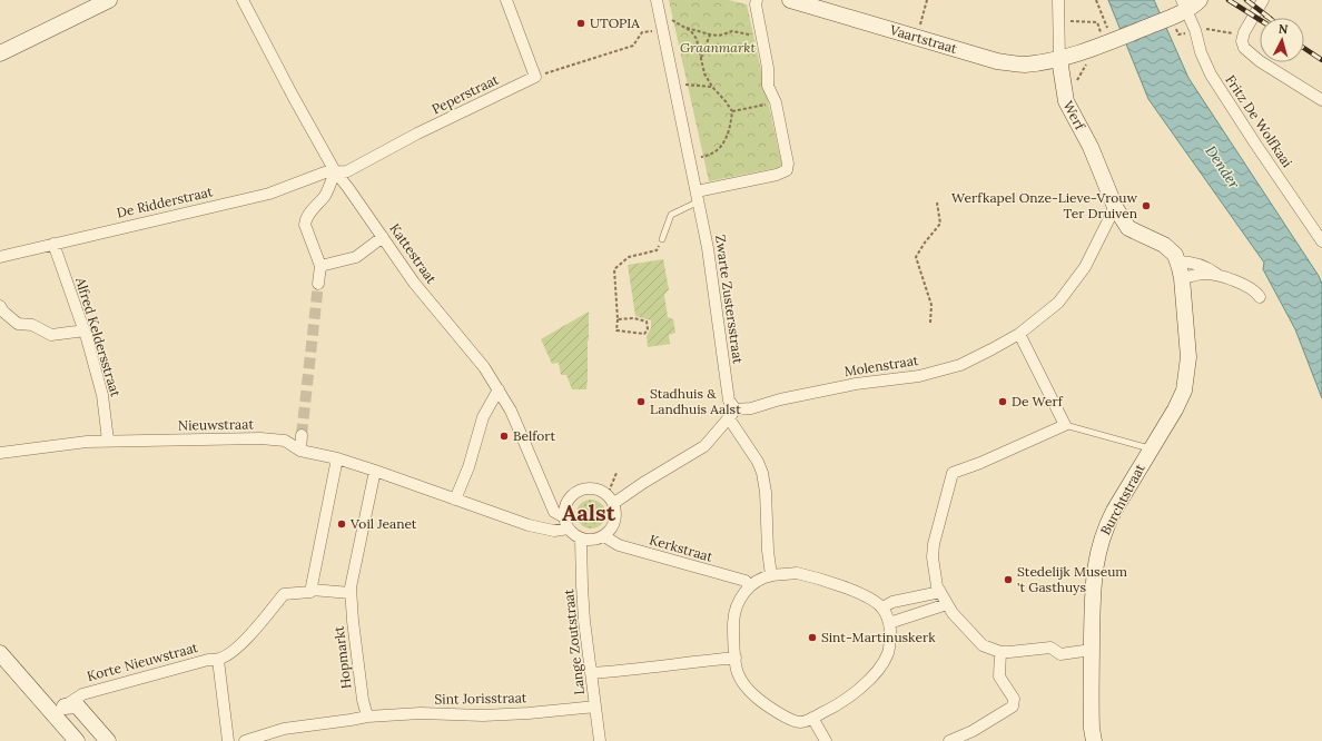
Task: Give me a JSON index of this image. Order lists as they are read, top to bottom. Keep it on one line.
{"streets":{"street":["Vaartstraat","Peperstraat","Werf","Fritz De Wolfkaai","De Ridderstraat","Kattestraat","Zwarte Zustersstraat","Alfred Keldersstraat","Molenstraat","Nieuwstraat","Burchtstraat","Kerkstraat","Lange Zoutstraat","Hopmarkt","Korte Nieuwstraat","Sint Jorisstraat"]},"crossings":[["Vaartstraat","Werf"],["Peperstraat","De Ridderstraat"],["Peperstraat","Kattestraat"],["Werf","Molenstraat"],["Werf","Burchtstraat"],["De Ridderstraat","Kattestraat"],["De Ridderstraat","Alfred Keldersstraat"],["Kattestraat","Nieuwstraat"],["Kattestraat","Kerkstraat"],["Kattestraat","Lange Zoutstraat"],["Zwarte Zustersstraat","Molenstraat"],["Zwarte Zustersstraat","Kerkstraat"],["Alfred Keldersstraat","Nieuwstraat"],["Nieuwstraat","Kerkstraat"],["Nieuwstraat","Lange Zoutstraat"],["Nieuwstraat","Hopmarkt"],["Kerkstraat","Lange Zoutstraat"],["Lange Zoutstraat","Sint Jorisstraat"],["Hopmarkt","Sint Jorisstraat"]],"districts":["Aalst"],"water":["Dender"],"parks":["Graanmarkt"],"places":["UTOPIA","Werfkapel Onze-Lieve-Vrouw Ter Druiven","Stadhuis & Landhuis Aalst","De Werf","Belfort","Voil Jeanet","Stedelijk Museum 't Gasthuys","Sint-Martinuskerk"],"north":"top"}
